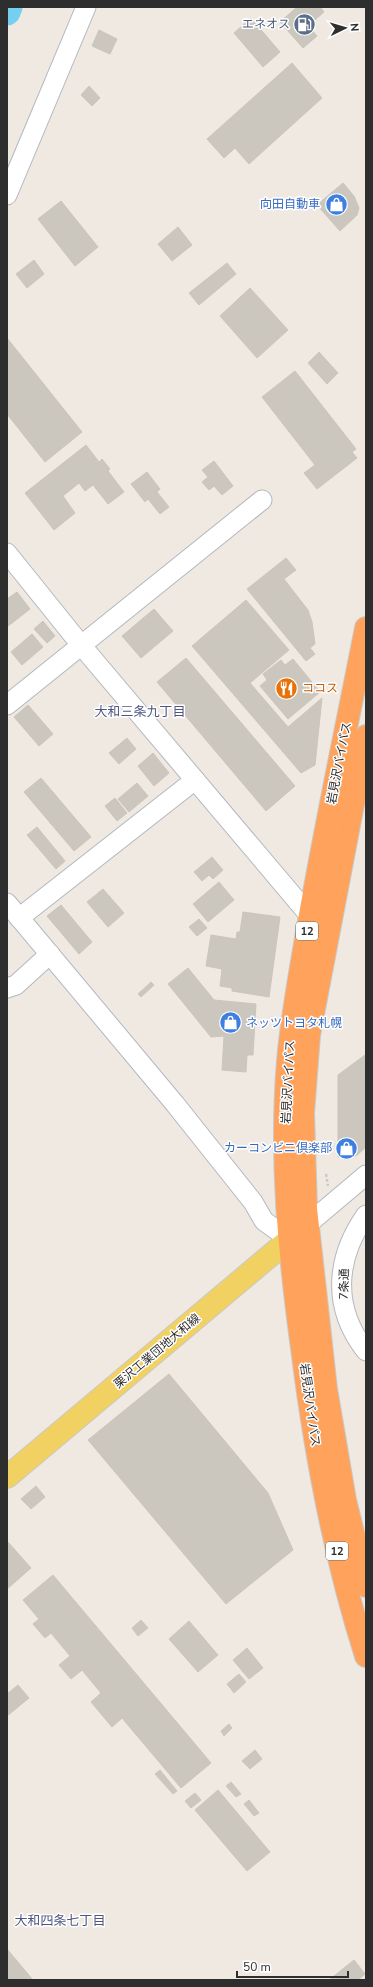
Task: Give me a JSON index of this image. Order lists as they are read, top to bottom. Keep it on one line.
{"streets":{"highway":["岩見沢バイパス","12"],"main road":["栗沢工業団地大和線"],"street":["7条通"]},"crossings":[["岩見沢バイパス","栗沢工業団地大和線"]],"districts":["大和三条九丁目","大和四条七丁目"],"places":{"fuel station":["エネオス"],"shop":["向田自動車","ネッツトヨタ札幌","カーコンビニ倶楽部"],"restaurant":["ココス"]},"scale_bar":"50 m","north":"right"}
